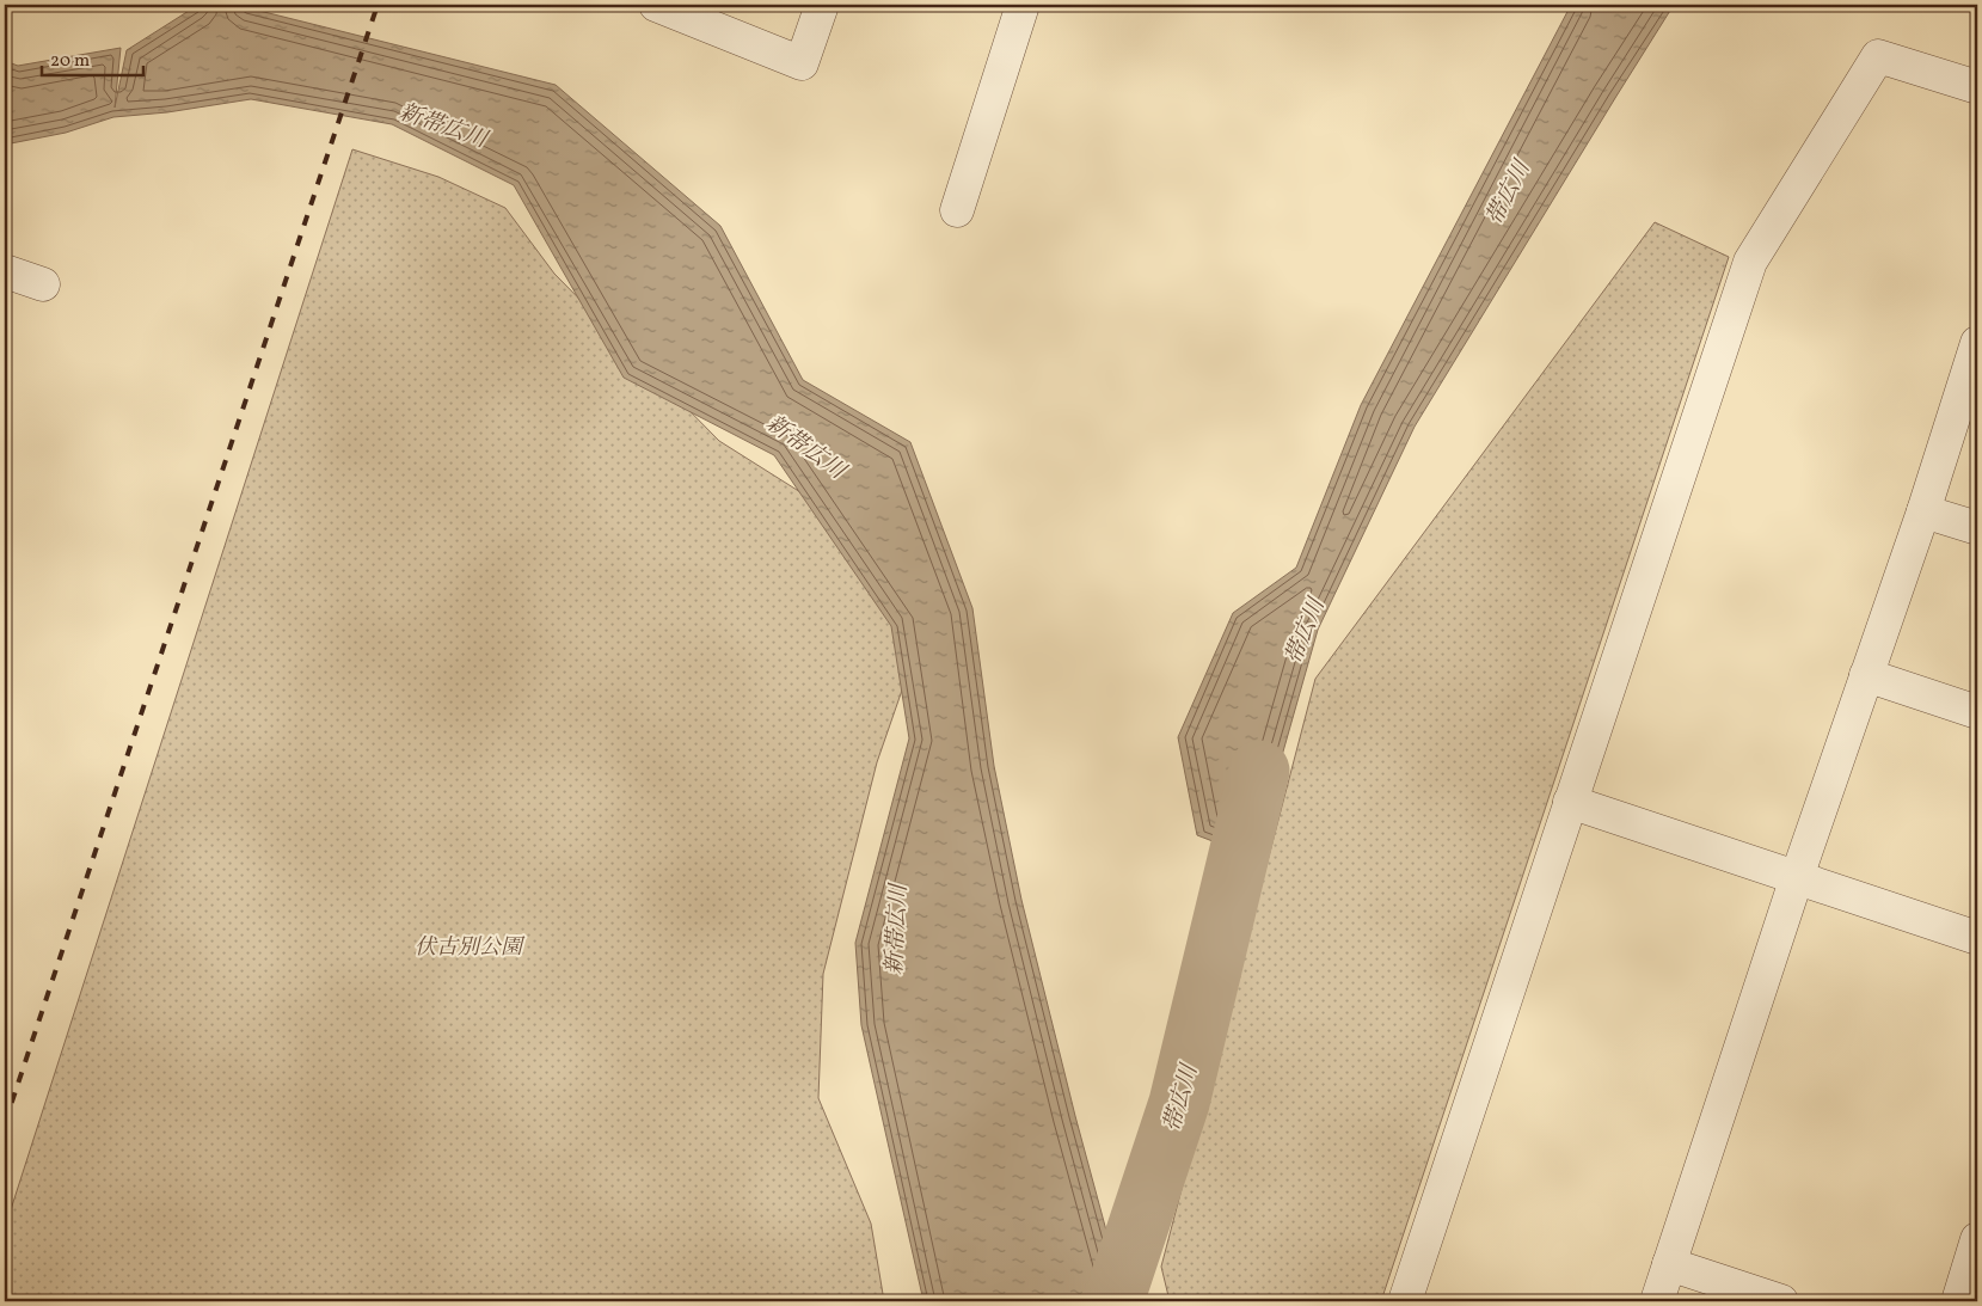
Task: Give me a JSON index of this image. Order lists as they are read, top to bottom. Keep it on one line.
{"water":["新帯広川","帯広川"],"parks":["伏古別公園"],"scale_bar":"20 m"}
